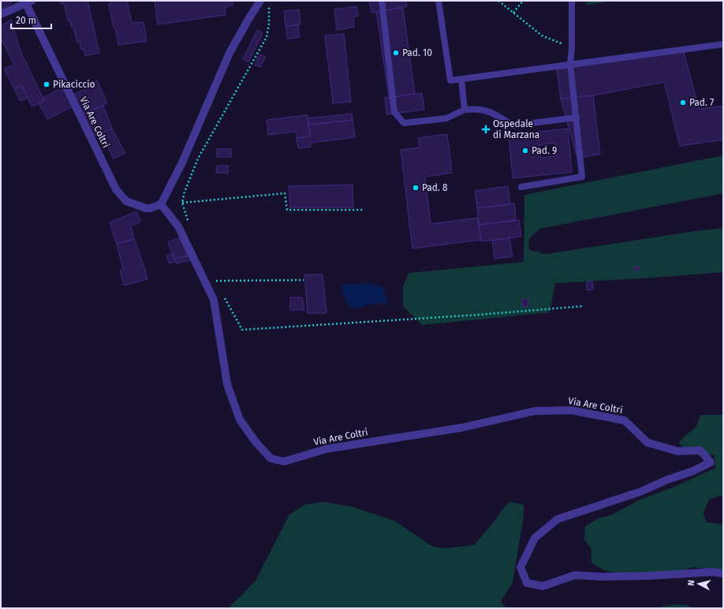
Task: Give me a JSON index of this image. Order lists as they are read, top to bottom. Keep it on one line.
{"streets":{"street":["Via Are Coltri"]},"places":{"other":["Pad. 10","Pikaciccio","Pad. 7","Pad. 9","Pad. 8"],"health":["Ospedale di Marzana"]},"scale_bar":"20 m","north":"left"}
